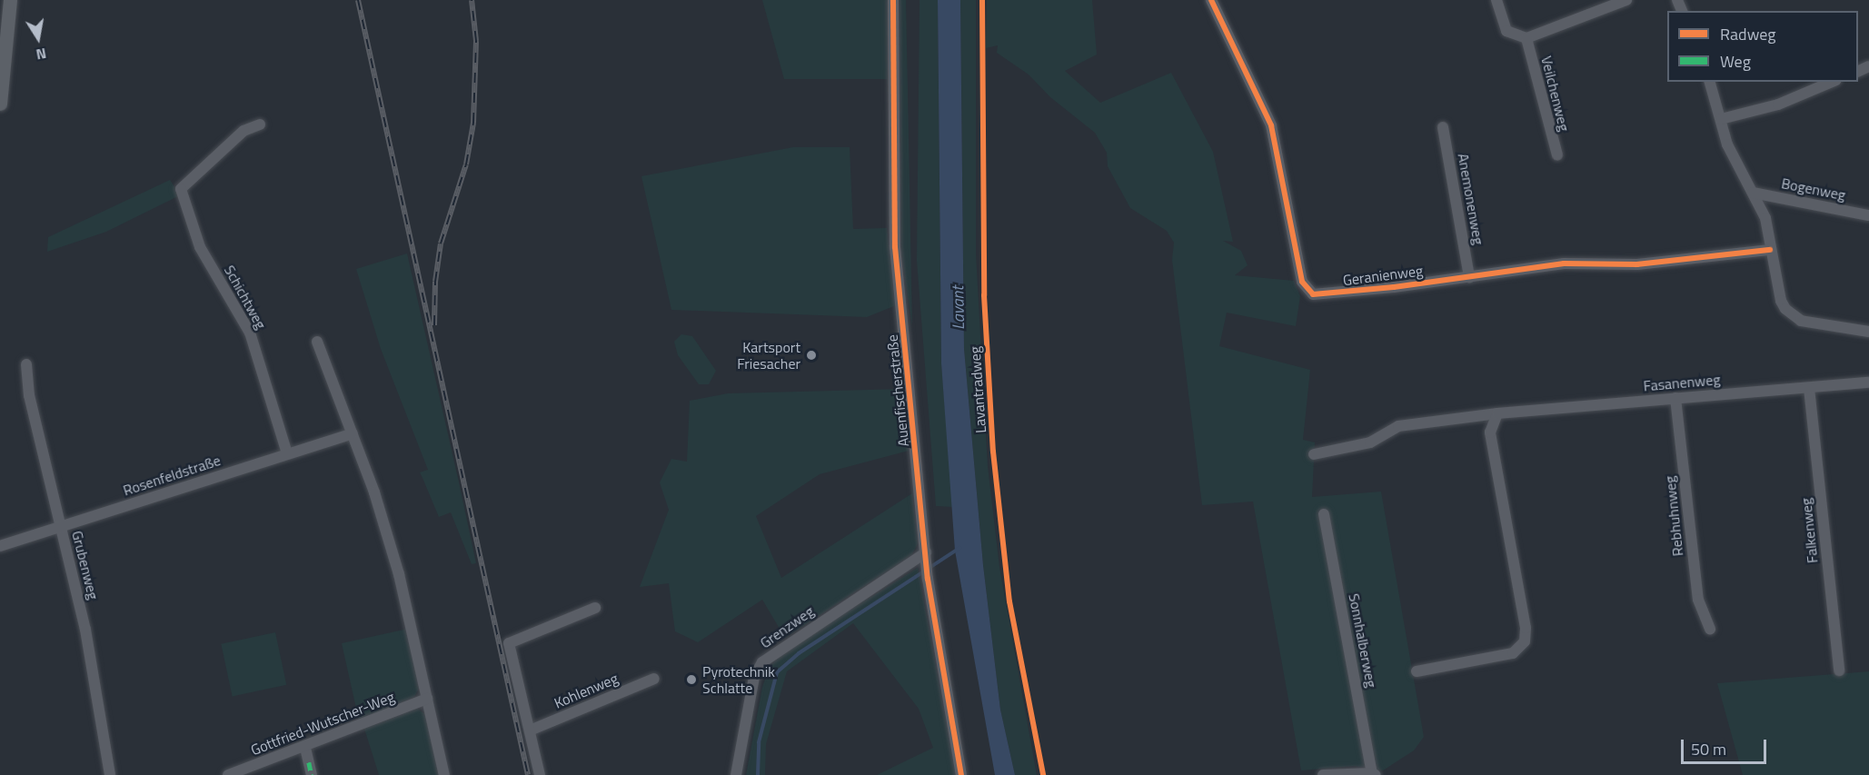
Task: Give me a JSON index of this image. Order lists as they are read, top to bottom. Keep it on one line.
{"streets":{"street":["Veilchenweg","Bogenweg","Anemonenweg","Geranienweg","Schichtweg","Fasanenweg","Auenfischerstraße","Rosenfeldstraße","Rebhuhnweg","Falkenweg","Grubenweg","Grenzweg","Sonnhalberweg","Kohlenweg","Gottfried-Wutscher-Weg"],"cycle path":["Lavantradweg"]},"crossings":[["Anemonenweg","Geranienweg"],["Schichtweg","Rosenfeldstraße"],["Fasanenweg","Rebhuhnweg"],["Fasanenweg","Falkenweg"],["Auenfischerstraße","Grenzweg"],["Rosenfeldstraße","Grubenweg"]],"water":["Lavant"],"places":["Kartsport Friesacher","Pyrotechnik Schlatte"],"legend":["Radweg","Weg"],"scale_bar":"50 m","north":"bottom"}
